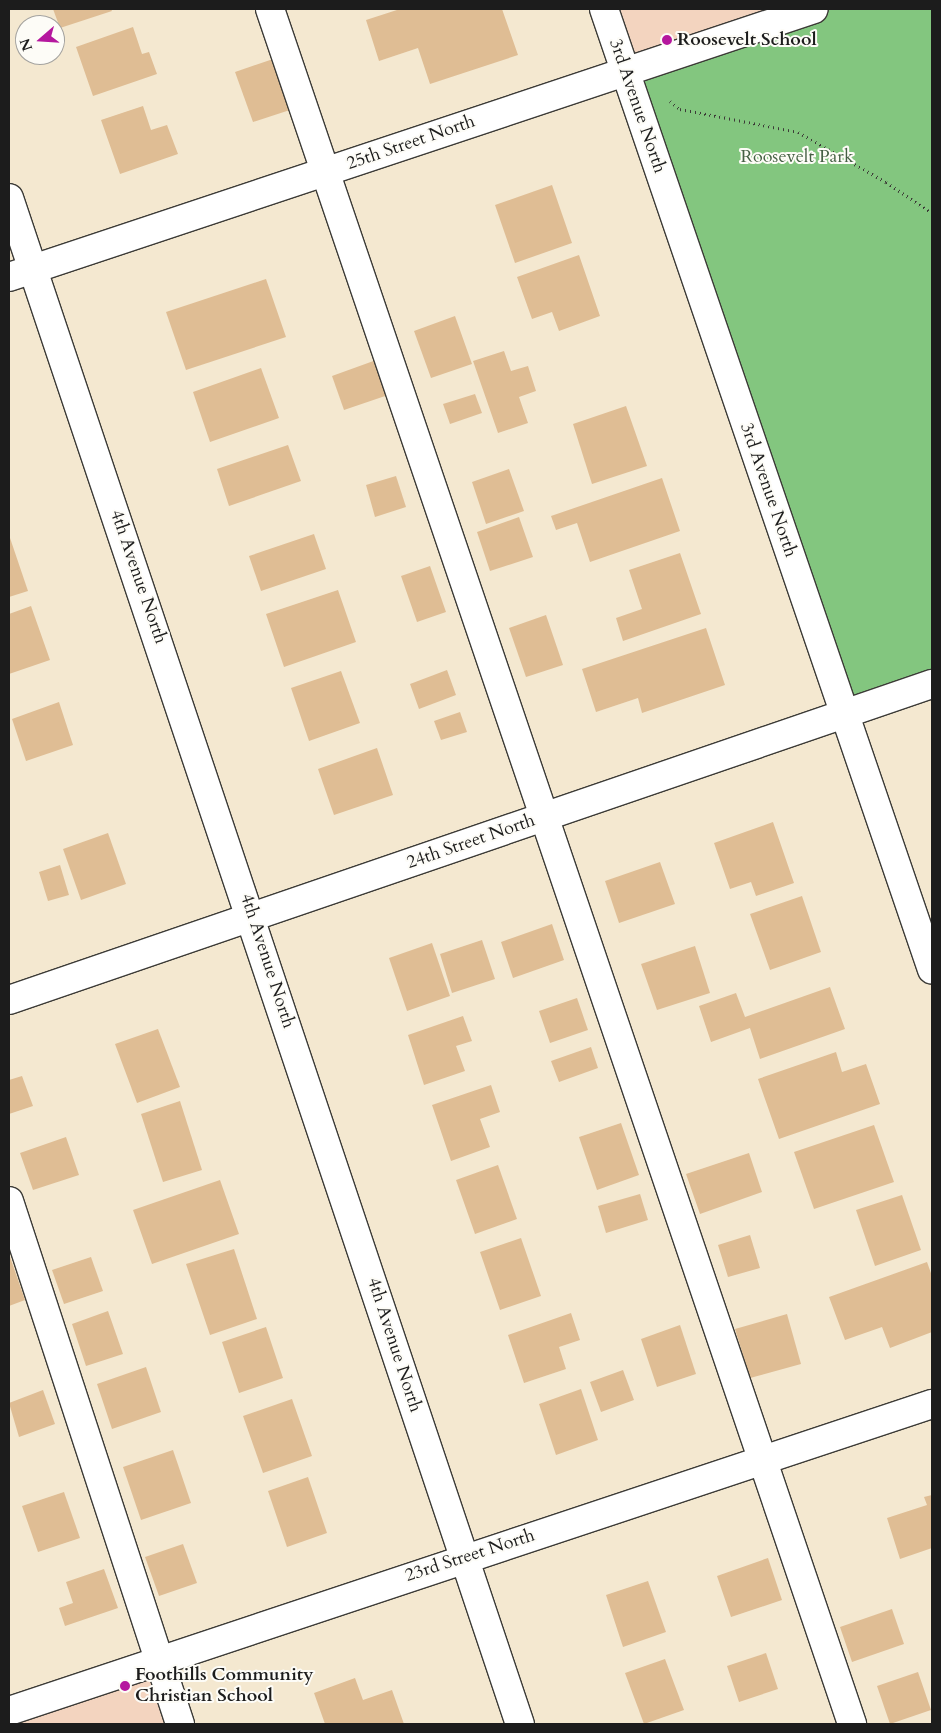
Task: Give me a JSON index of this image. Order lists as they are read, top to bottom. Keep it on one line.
{"streets":{"street":["3rd Avenue North","25th Street North","4th Avenue North","24th Street North","23rd Street North"]},"crossings":[["3rd Avenue North","25th Street North"],["3rd Avenue North","24th Street North"],["25th Street North","4th Avenue North"],["4th Avenue North","24th Street North"],["4th Avenue North","23rd Street North"]],"parks":["Roosevelt Park"],"places":["Roosevelt School","Foothills Community Christian School"],"north":"left"}
